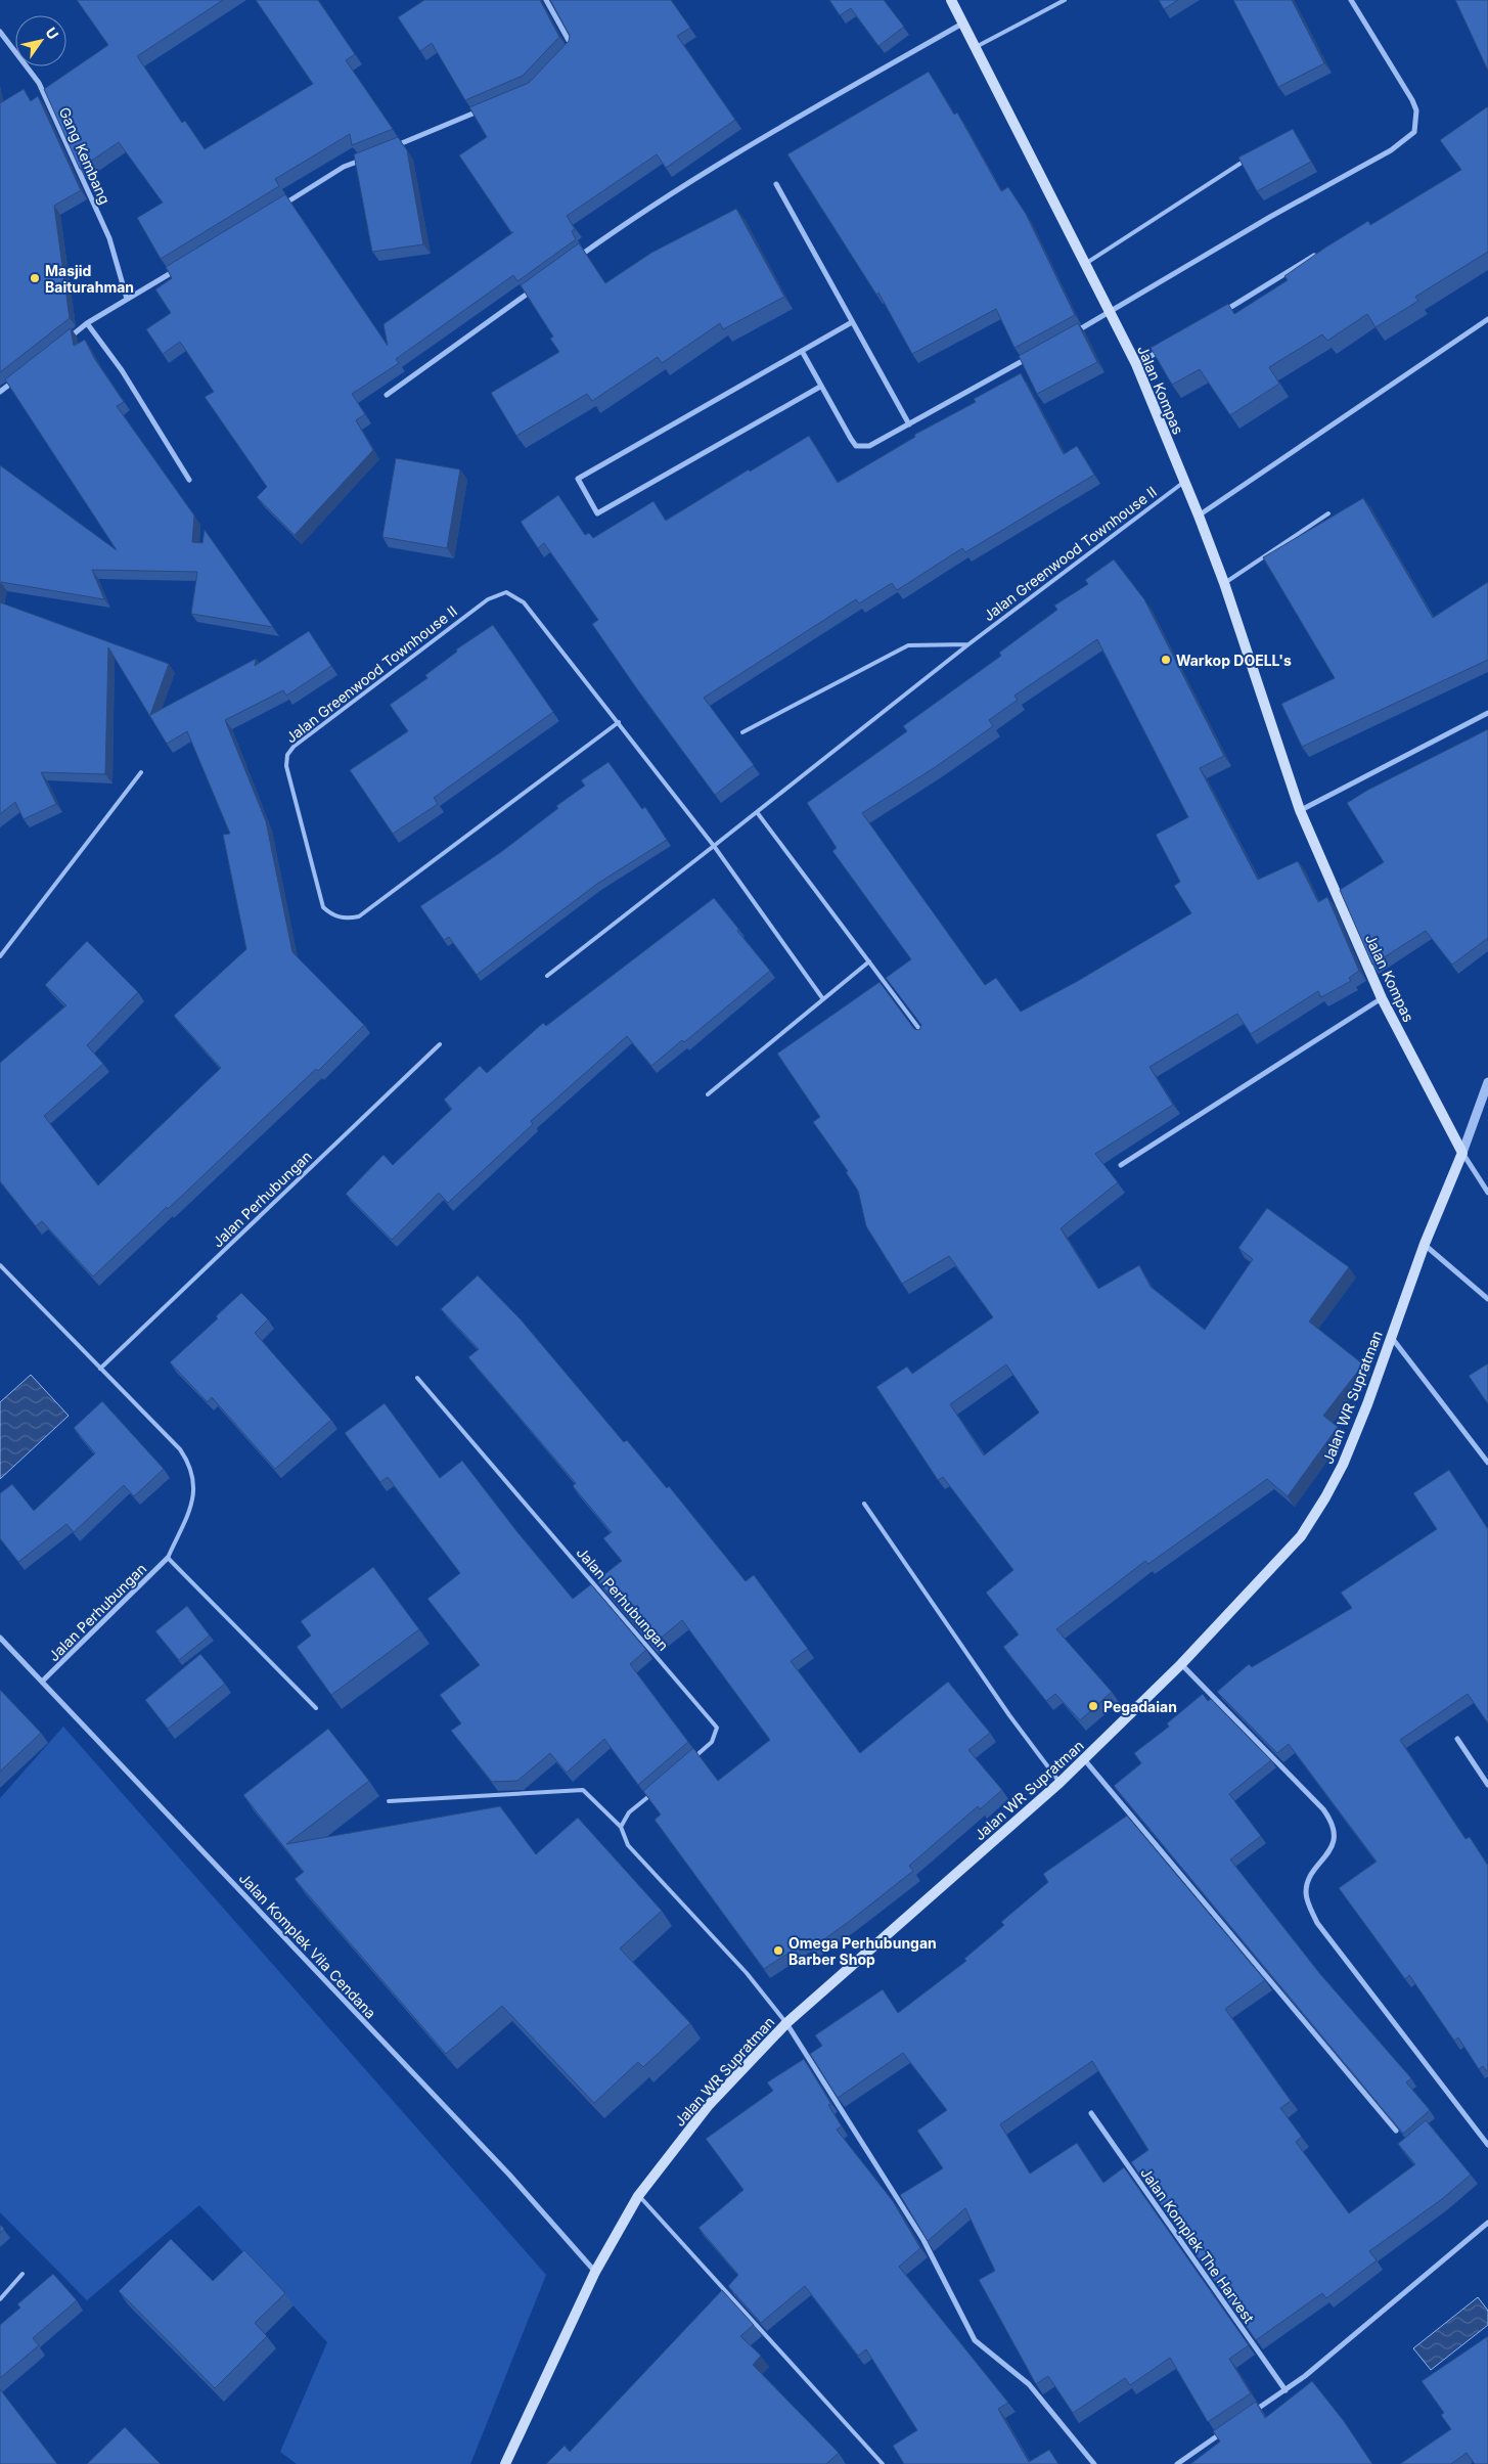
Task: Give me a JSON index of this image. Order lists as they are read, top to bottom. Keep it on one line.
{"streets":{"main road":["Jalan Kompas","Jalan WR Supratman"],"street":["Gang Kembang","Jalan Perhubungan","Jalan Komplek Vila Cendana","Jalan Komplek The Harvest"],"lane":["Jalan Greenwood Townhouse II"]},"crossings":[["Jalan Kompas","Jalan Greenwood Townhouse II"],["Jalan Kompas","Jalan WR Supratman"],["Jalan Perhubungan","Jalan Komplek Vila Cendana"],["Jalan WR Supratman","Jalan Komplek Vila Cendana"]],"places":["Masjid Baiturahman","Warkop DOELL's","Pegadaian","Omega Perhubungan Barber Shop"],"north":"top right"}
